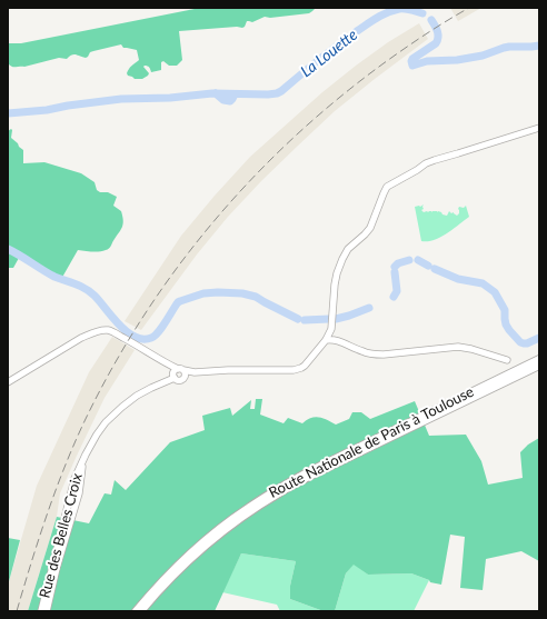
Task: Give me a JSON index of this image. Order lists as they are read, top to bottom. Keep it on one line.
{"streets":{"main road":["Route Nationale de Paris à Toulouse","Rue des Belles Croix"]},"water":["La Louette"]}
